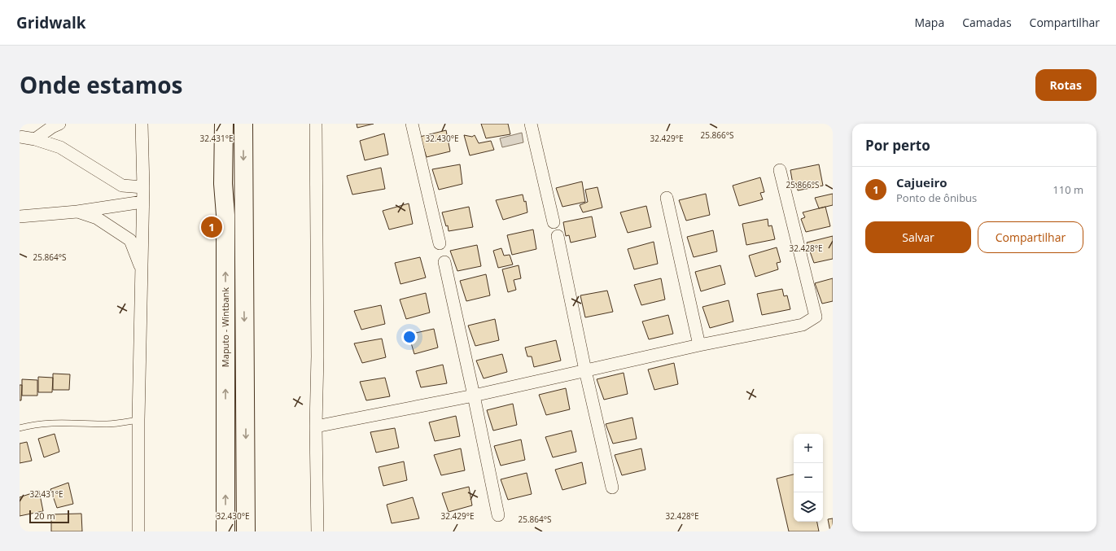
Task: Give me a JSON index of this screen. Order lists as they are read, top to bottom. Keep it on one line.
{"streets":{"highway":["Maputo - Wintbank"]},"scale_bar":"20 m","page":{"header":"Gridwalk","nav":["Mapa","Camadas","Compartilhar"],"title":"Onde estamos","buttons":["Rotas",["Salvar","Compartilhar"]],"heading":"Por perto","list":[{"mark":"1","name":"Cajueiro","note":"Ponto de ônibus","value":"110 m"}],"pins":"1","map_buttons":["+","−"],"scale":"20 m"},"coordinates":["25.866°S","32.431°E","32.430°E","32.429°E","32.428°E","25.864°S"]}
